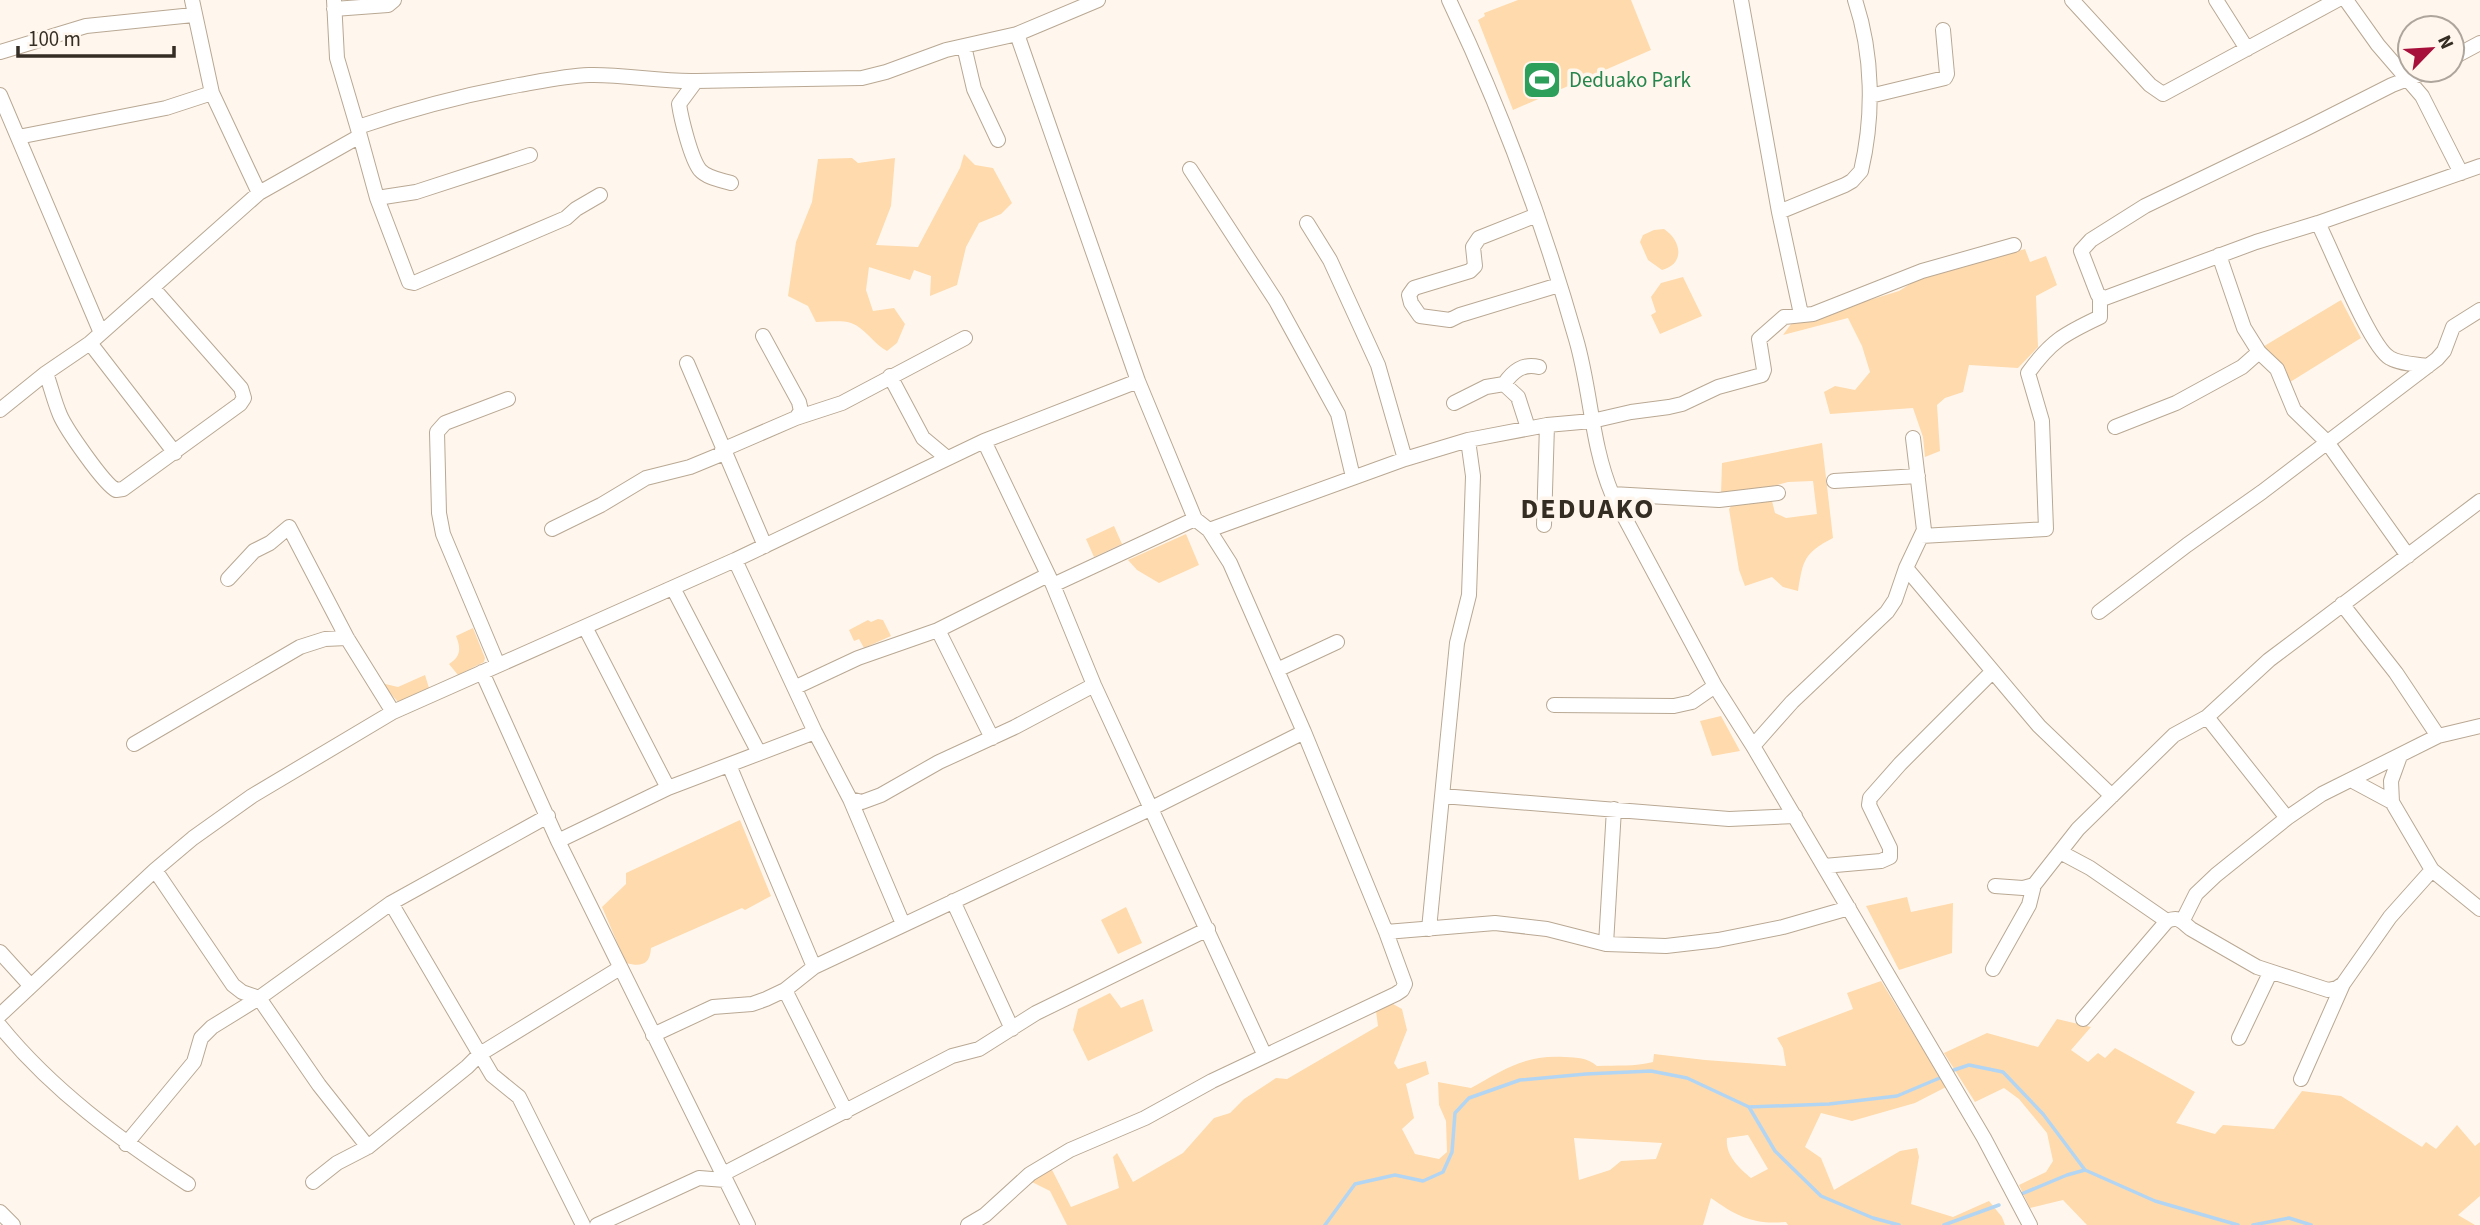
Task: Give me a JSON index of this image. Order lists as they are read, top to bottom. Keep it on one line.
{"districts":["DEDUAKO"],"places":{"sports":["Deduako Park"]},"scale_bar":"100 m","north":"top right"}
